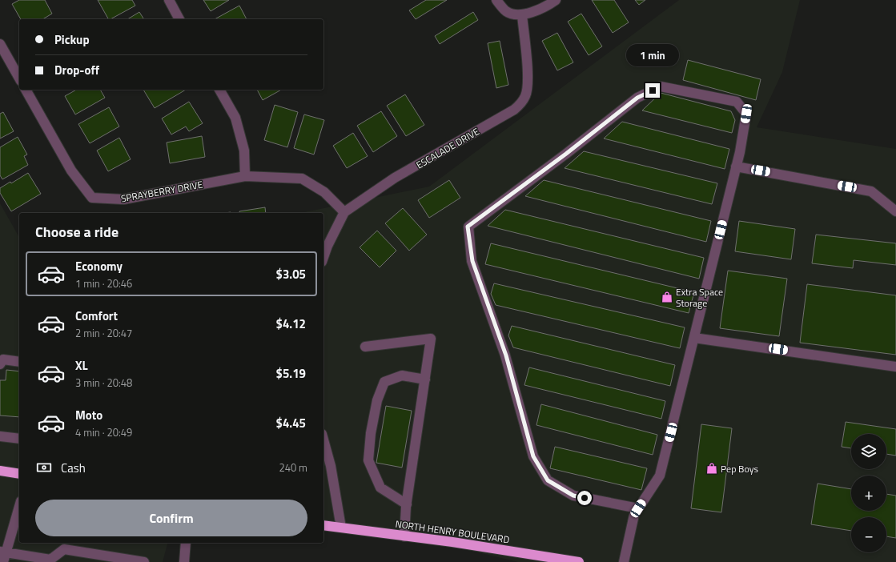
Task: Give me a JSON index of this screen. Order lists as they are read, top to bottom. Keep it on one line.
{"streets":{"highway":["NORTH HENRY BOULEVARD"],"street":["ESCALADE DRIVE","SPRAYBERRY DRIVE"]},"crossings":[["ESCALADE DRIVE","SPRAYBERRY DRIVE"]],"places":{"shop":["Extra Space Storage","Pep Boys"]},"page":{"banner":["Pickup","Drop-off"],"bubble":"1 min","heading":"Choose a ride","list":[{"name":"Economy","note":"1 min · 20:46","value":"$3.05"},{"name":"Comfort","note":"2 min · 20:47","value":"$4.12"},{"name":"XL","note":"3 min · 20:48","value":"$5.19"},{"name":"Moto","note":"4 min · 20:49","value":"$4.45"}],"map_buttons":["+","−"],"pay":["Cash","240 m"],"buttons":"Confirm"}}
